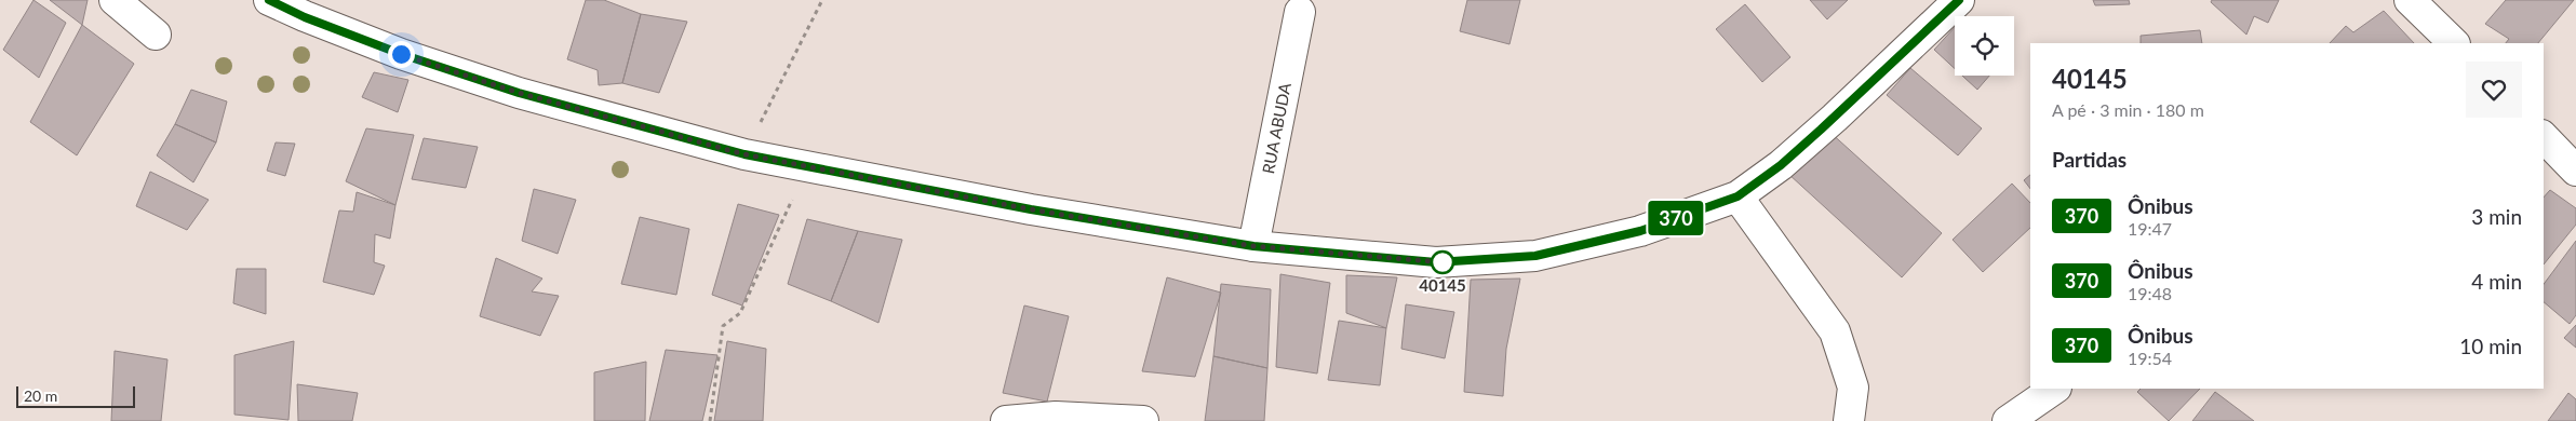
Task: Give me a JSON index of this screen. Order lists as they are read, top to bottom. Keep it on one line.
{"streets":{"main road":["RUA ABUDA"]},"places":["40145"],"lines":["bus line 370"],"scale_bar":"20 m","page":{"on_map":"370","heading":[["40145","A pé · 3 min · 180 m"],"Partidas"],"list":[{"mark":"370","name":"Ônibus","note":"19:47","value":"3 min"},{"mark":"370","name":"Ônibus","note":"19:48","value":"4 min"},{"mark":"370","name":"Ônibus","note":"19:54","value":"10 min"}],"scale":"20 m"}}
